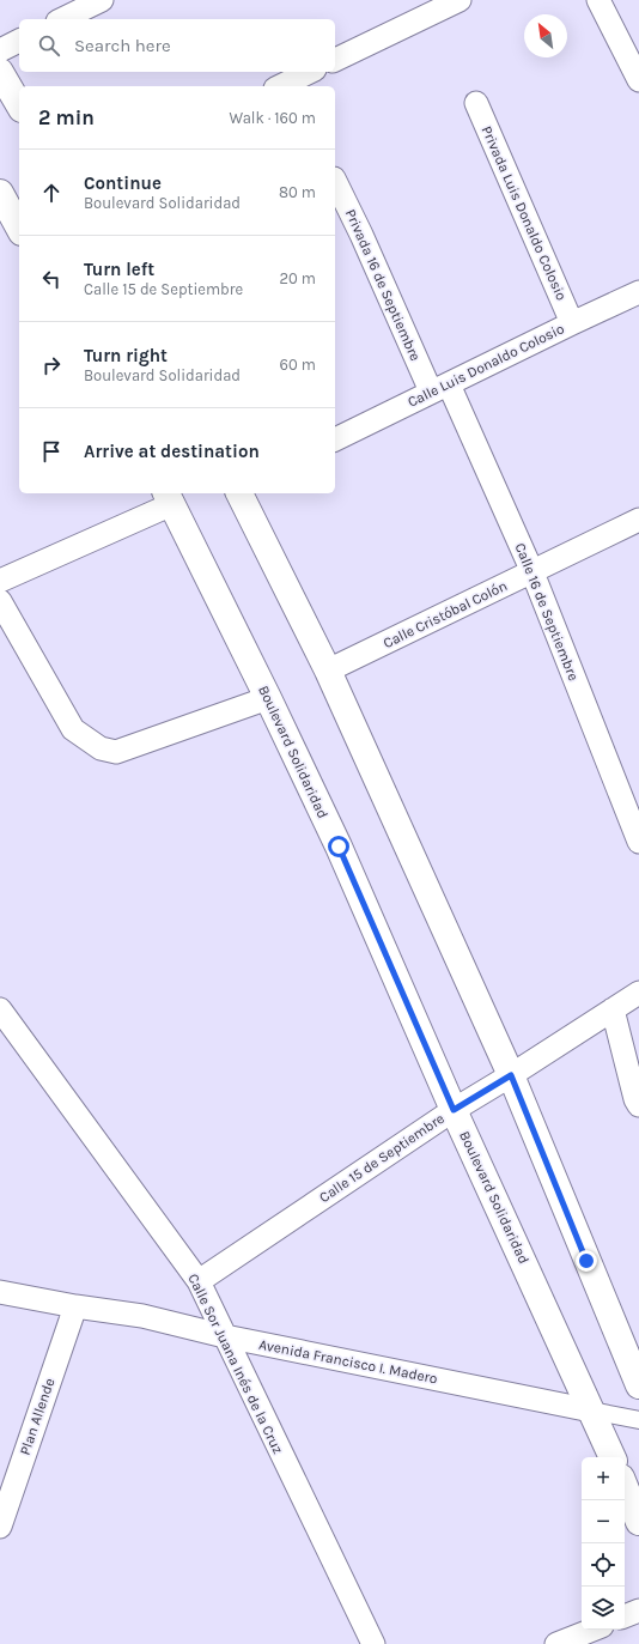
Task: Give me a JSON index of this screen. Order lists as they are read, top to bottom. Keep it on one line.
{"streets":{"main road":["Boulevard Solidaridad"],"street":["Privada Luis Donaldo Colosio","Privada 16 de Septiembre","Calle Luis Donaldo Colosio","Calle 16 de Septiembre","Calle Cristóbal Colón","Calle 15 de Septiembre","Avenida Francisco I. Madero","Calle Sor Juana Inés de la Cruz","Plan Allende"]},"crossings":[["Privada Luis Donaldo Colosio","Calle Luis Donaldo Colosio"],["Privada 16 de Septiembre","Calle Luis Donaldo Colosio"],["Privada 16 de Septiembre","Calle 16 de Septiembre"],["Calle Luis Donaldo Colosio","Calle 16 de Septiembre"],["Calle 16 de Septiembre","Calle Cristóbal Colón"],["Boulevard Solidaridad","Calle 15 de Septiembre"],["Boulevard Solidaridad","Avenida Francisco I. Madero"],["Calle 15 de Septiembre","Calle Sor Juana Inés de la Cruz"],["Avenida Francisco I. Madero","Calle Sor Juana Inés de la Cruz"],["Avenida Francisco I. Madero","Plan Allende"]],"north":"top left","page":{"search":"Search here","heading":["2 min","Walk · 160 m"],"list":[["Continue","Boulevard Solidaridad","80 m"],["Turn left","Calle 15 de Septiembre","20 m"],["Turn right","Boulevard Solidaridad","60 m"],"Arrive at destination"],"map_buttons":["+","−"]}}
